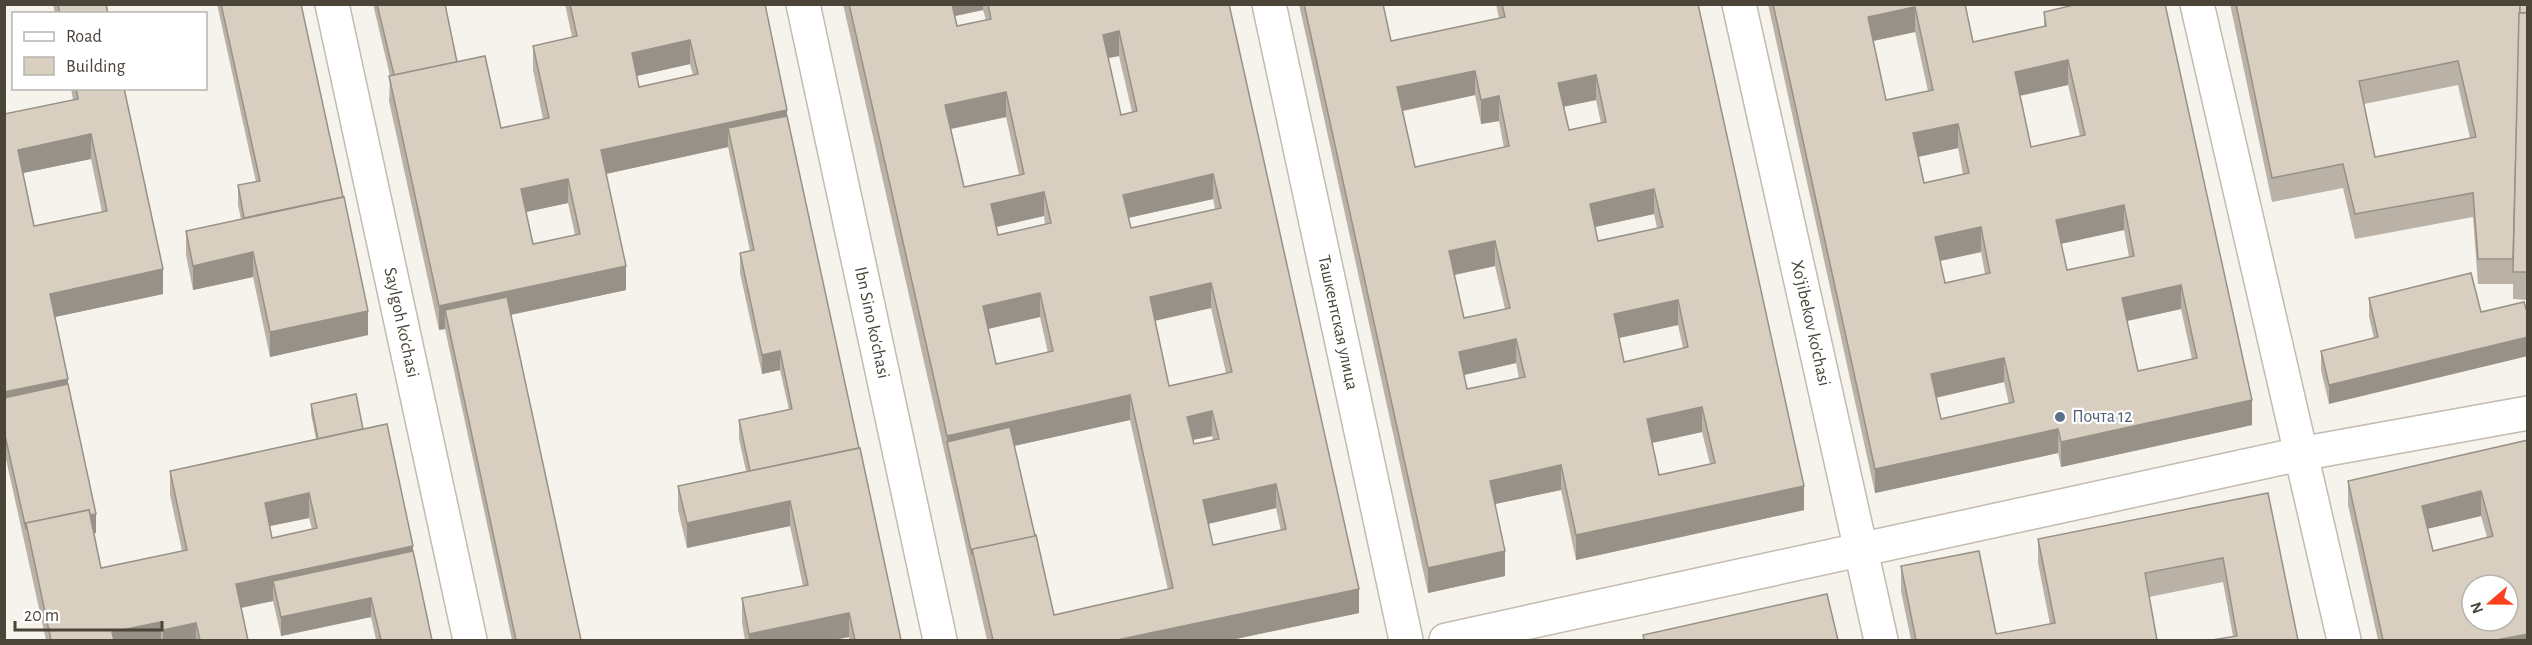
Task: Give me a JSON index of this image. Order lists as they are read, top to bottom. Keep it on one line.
{"streets":{"street":["Saylgoh ko'chasi","Ibn Sino ko'chasi","Ташкентская улица","Xo'jibekov ko'chasi"]},"places":["Почта 12"],"legend":["Road","Building"],"scale_bar":"20 m","north":"left"}
